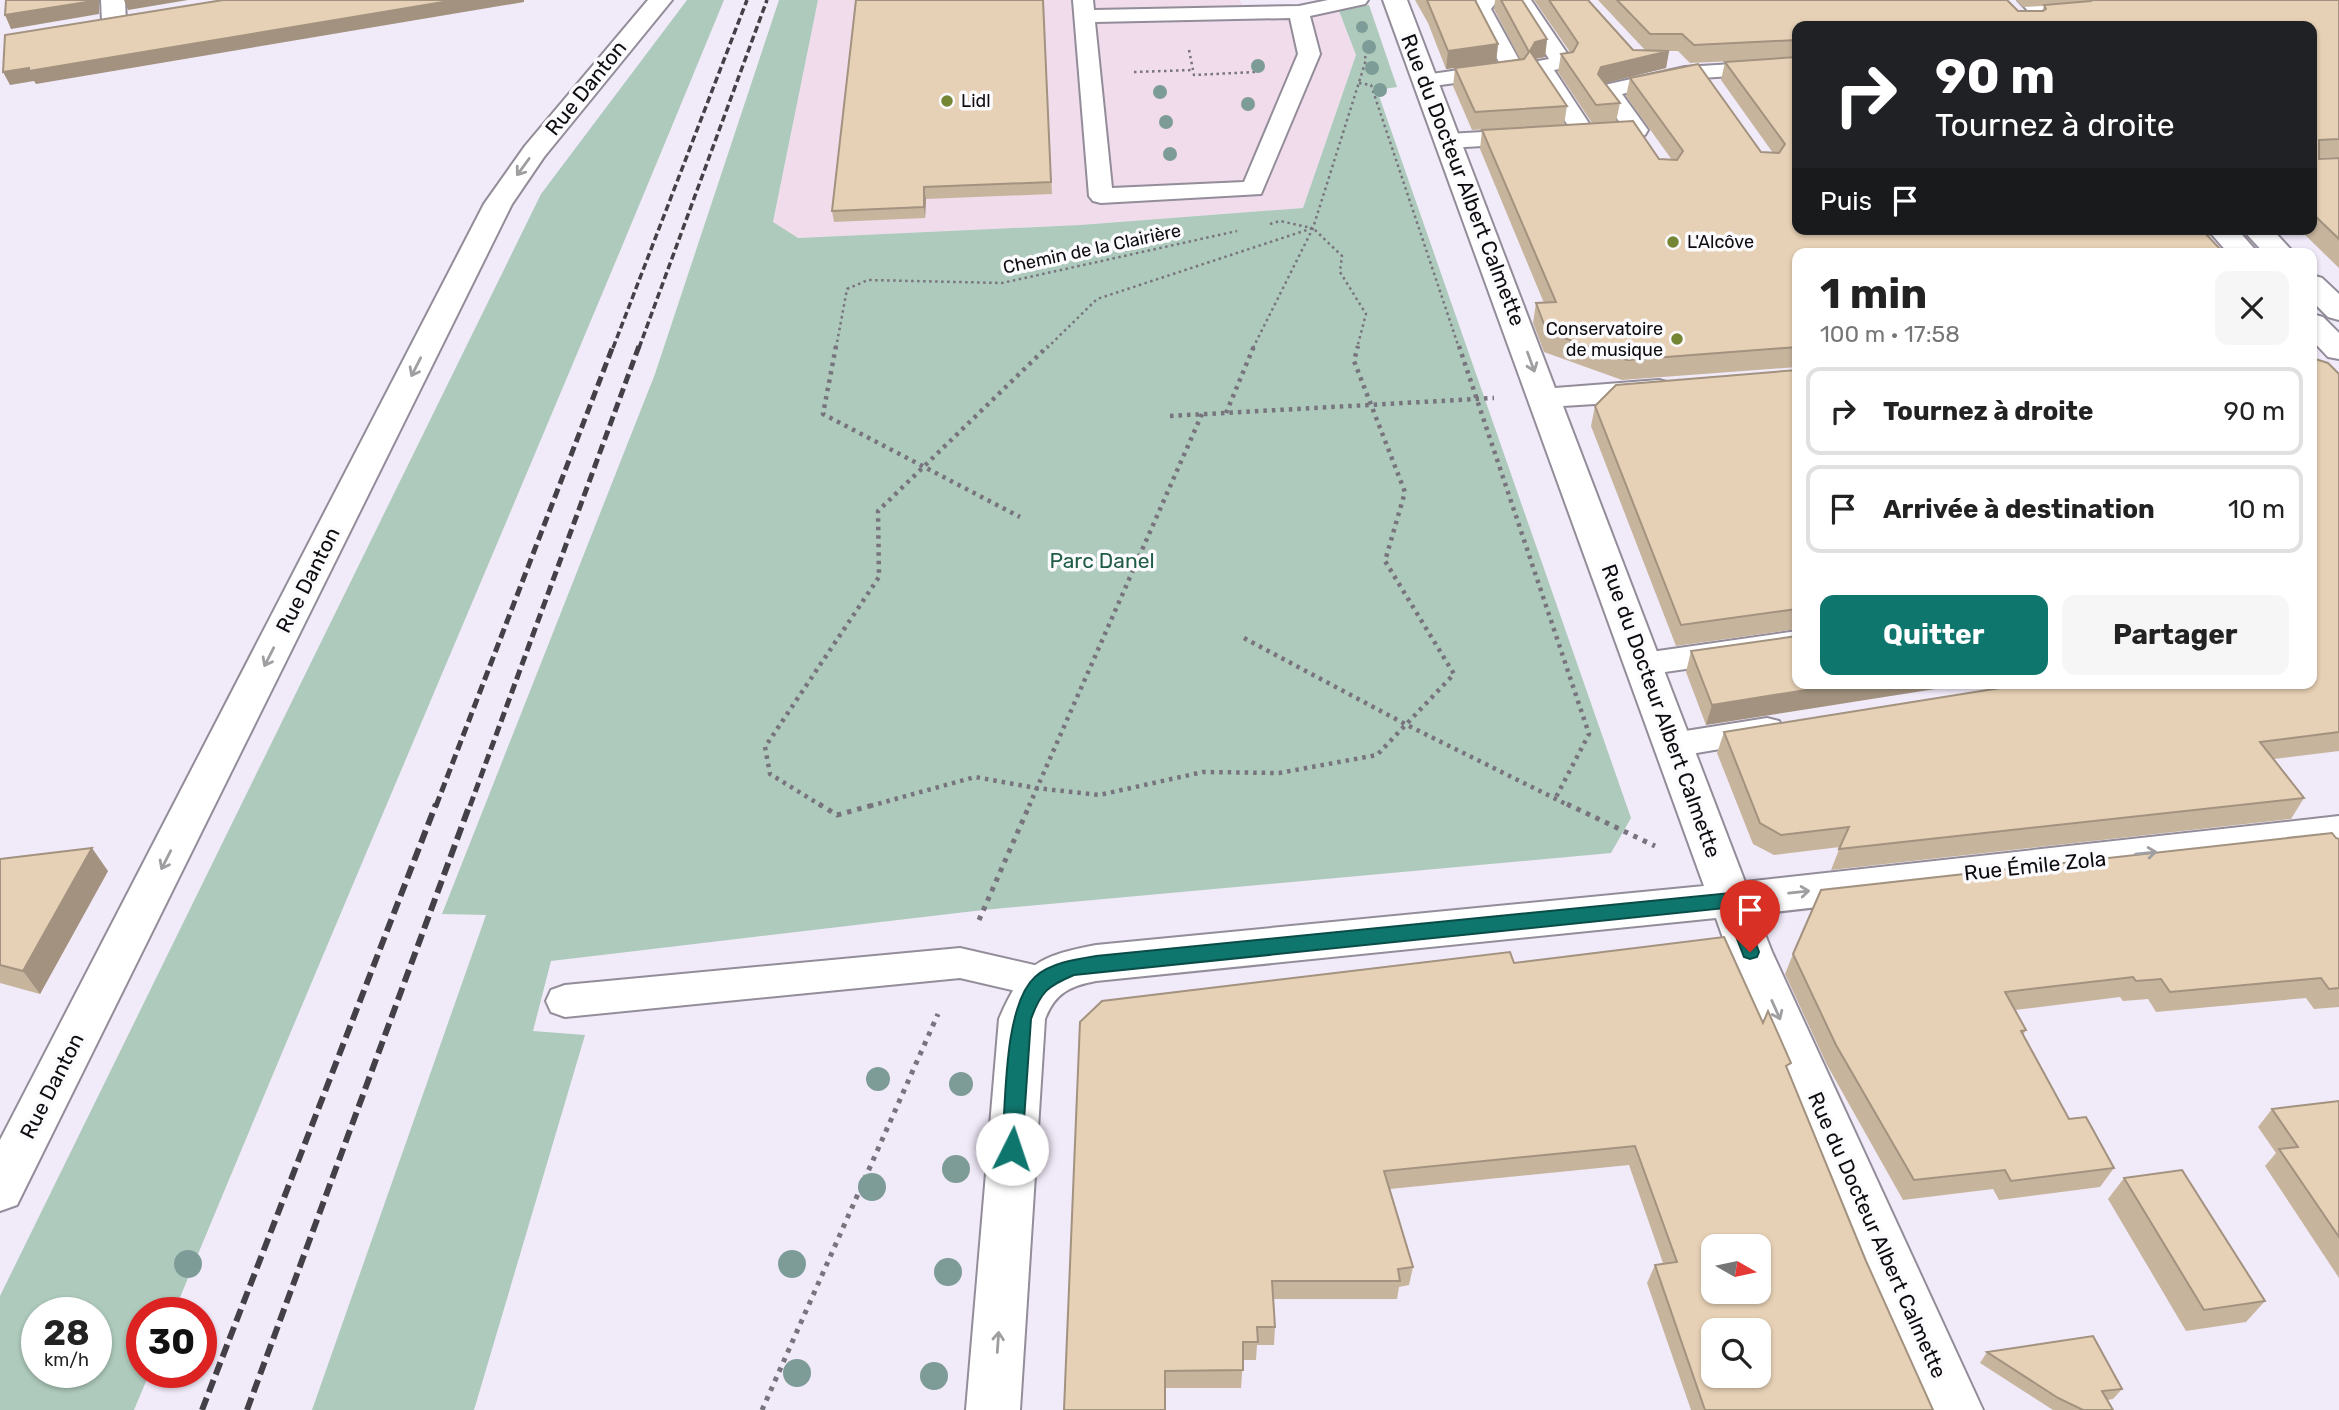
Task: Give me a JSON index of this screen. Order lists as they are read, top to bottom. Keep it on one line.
{"streets":{"street":["Rue Danton","Rue du Docteur Albert Calmette","Rue Émile Zola"],"path":["Chemin de la Clairière"]},"crossings":[["Rue du Docteur Albert Calmette","Rue Émile Zola"]],"one_way":["Rue Danton","Rue du Docteur Albert Calmette","Rue Émile Zola"],"parks":["Parc Danel"],"places":["Lidl","L'Alcôve","Conservatoire de musique"],"north":"right","page":{"turn":["90 m","Tournez à droite"],"then":"Puis","heading":["1 min","100 m · 17:58"],"list":[{"name":"Tournez à droite","value":"90 m"},{"name":"Arrivée à destination","value":"10 m"}],"buttons":["Quitter","Partager"],"speed":"28 km/h","limit":"30"}}
